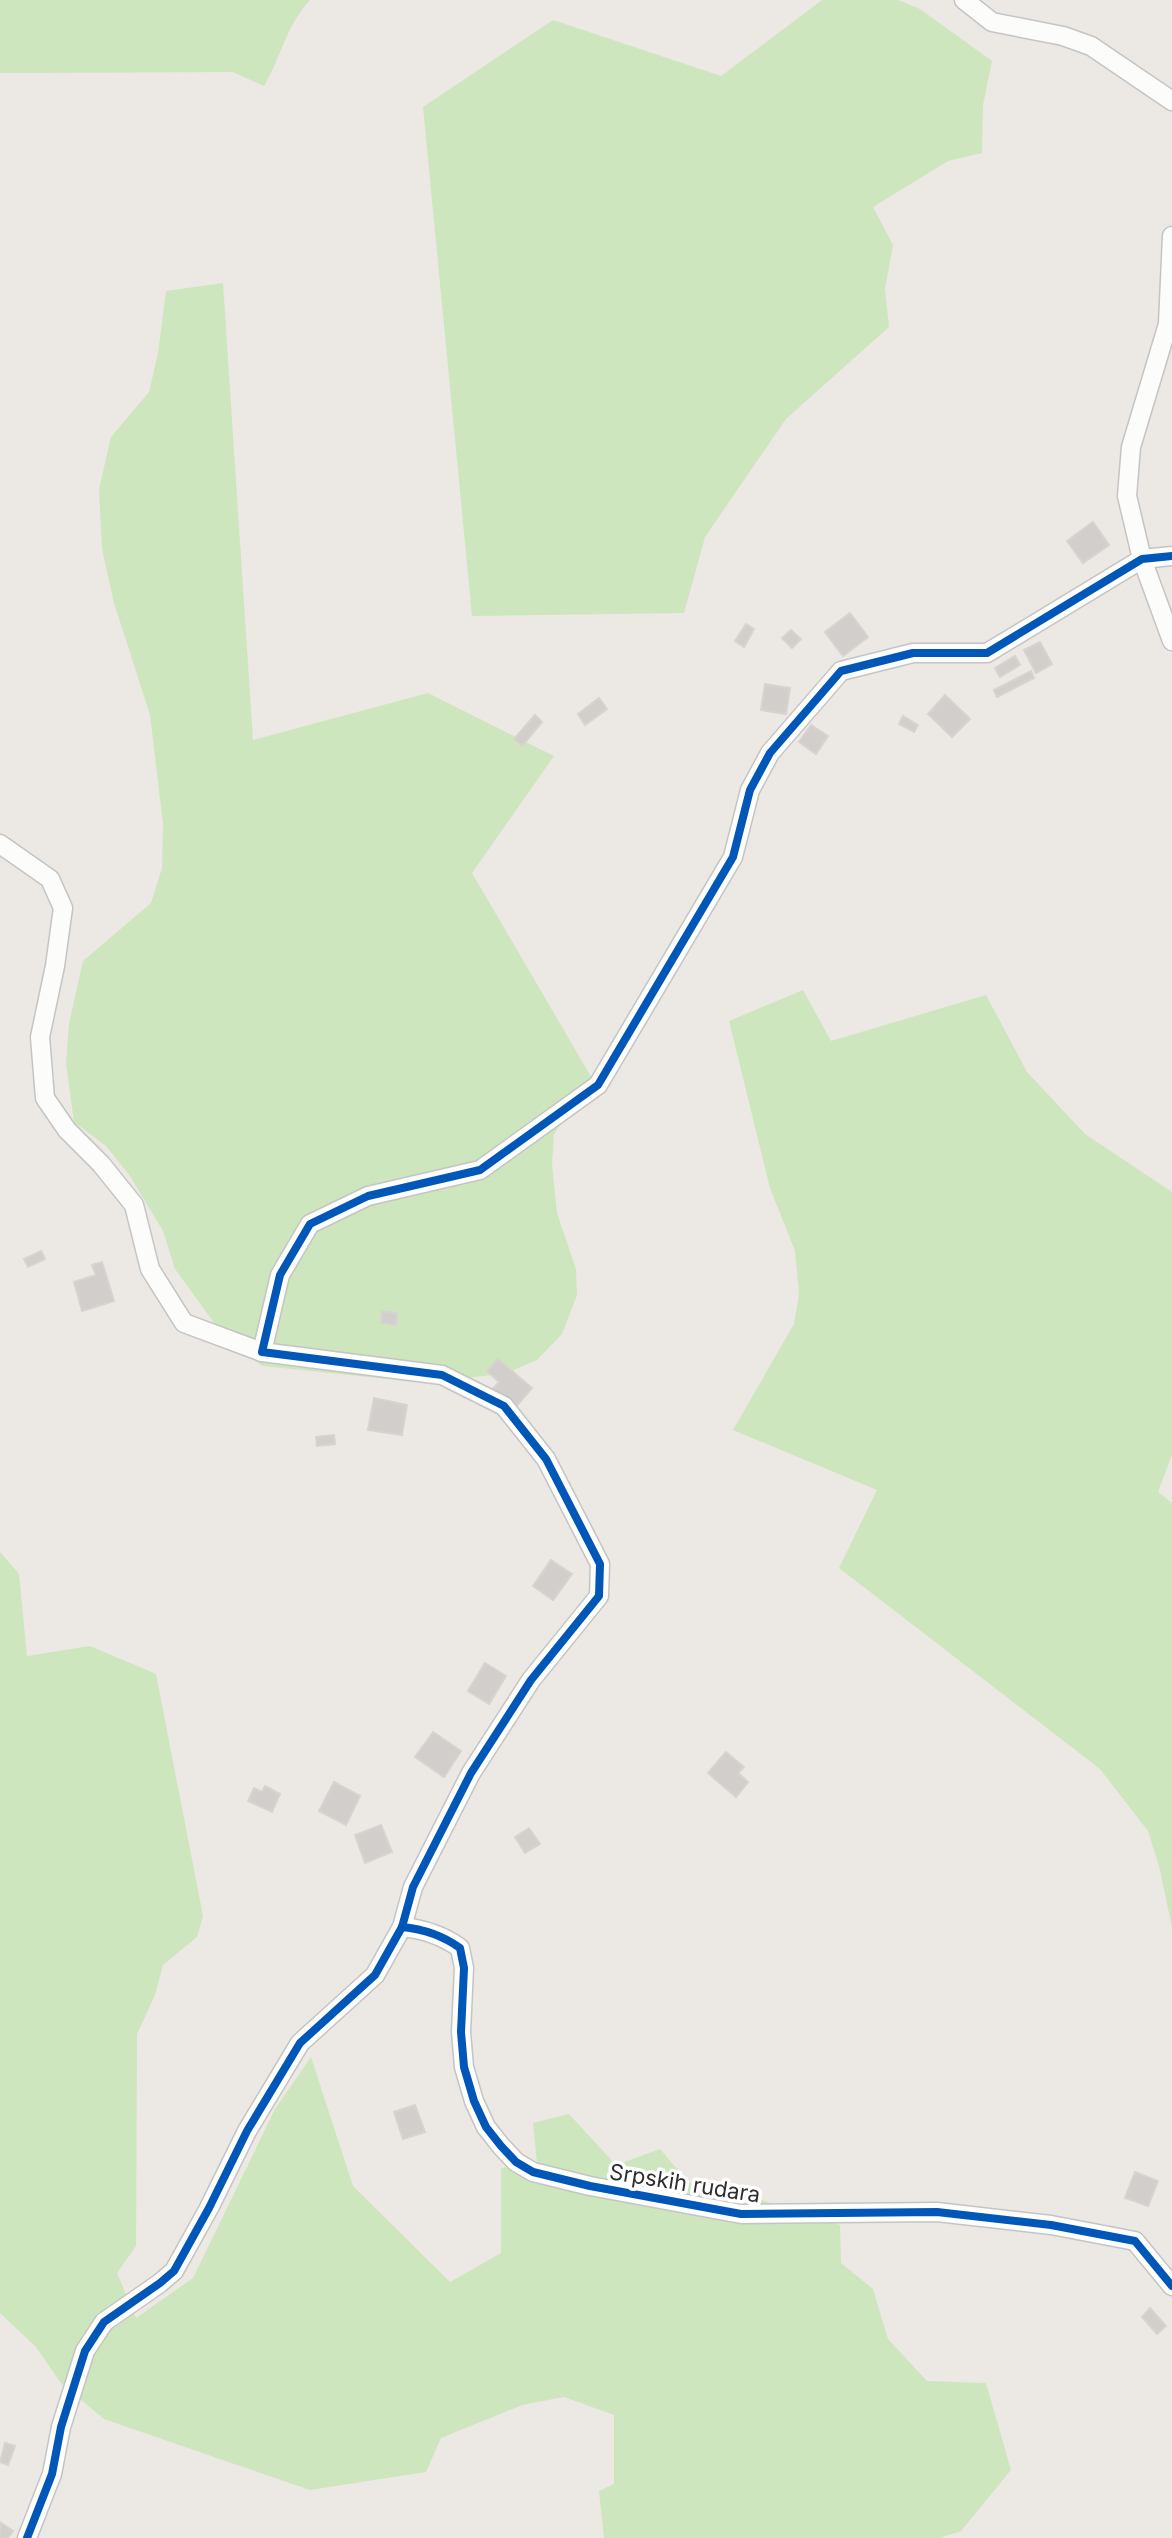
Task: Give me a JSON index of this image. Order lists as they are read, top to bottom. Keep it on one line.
{"streets":{"street":["Srpskih rudara"]}}
